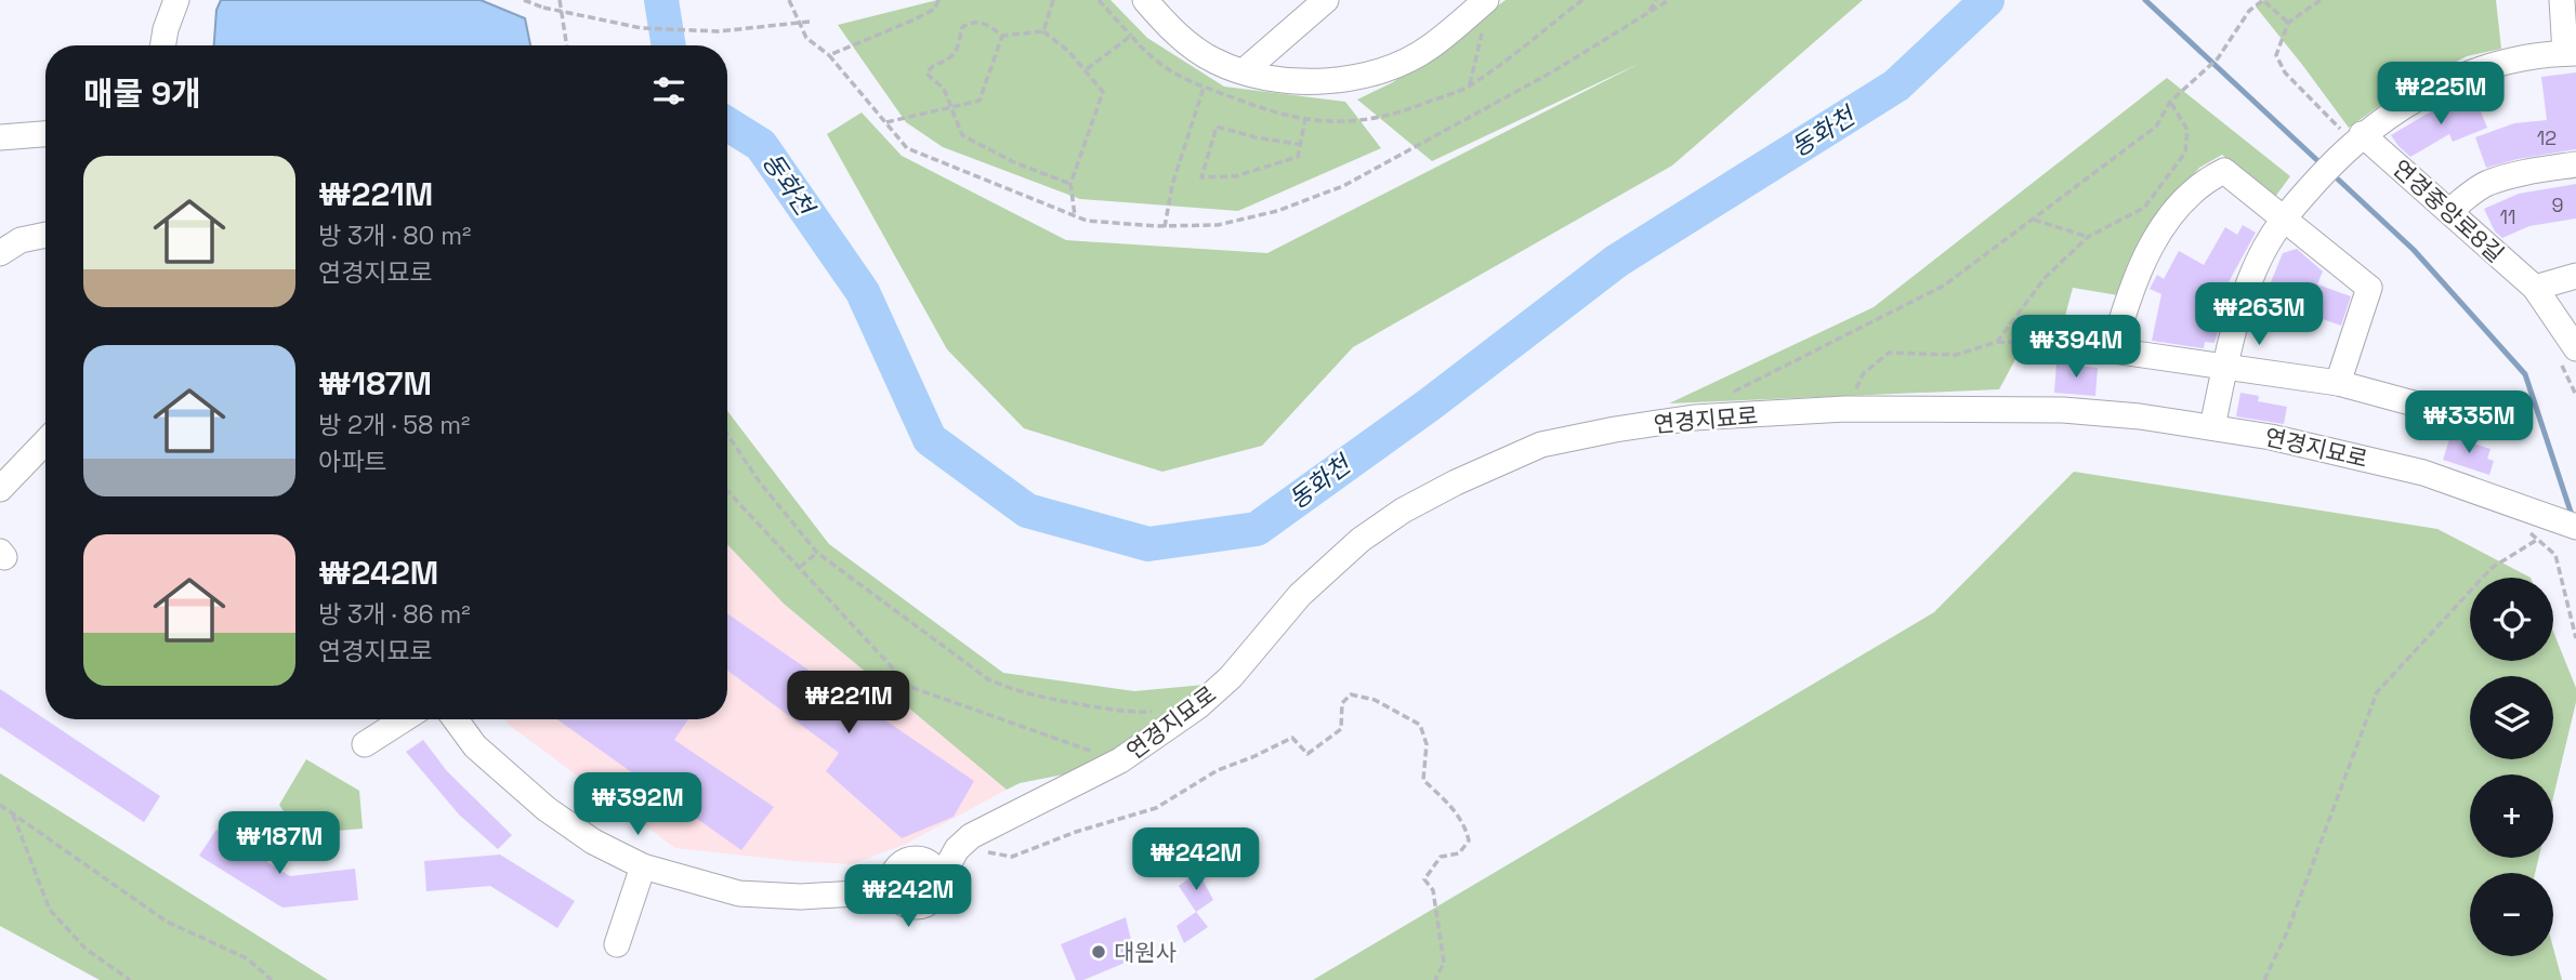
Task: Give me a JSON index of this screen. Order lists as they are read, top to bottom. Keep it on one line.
{"streets":{"street":["연경중앙로8길","연경지묘로"]},"water":["동화천"],"places":["대원사"],"house_numbers":["12","9","11"],"page":{"heading":"매물 9개","price":["₩225M","₩263M","₩394M","₩335M","₩221M","₩392M","₩187M","₩242M","₩242M"],"list":[{"name":"₩221M","note":"방 3개 · 80 m² · 연경지묘로"},{"name":"₩187M","note":"방 2개 · 58 m² · 아파트"},{"name":"₩242M","note":"방 3개 · 86 m² · 연경지묘로"}],"map_buttons":["+","−"]}}
